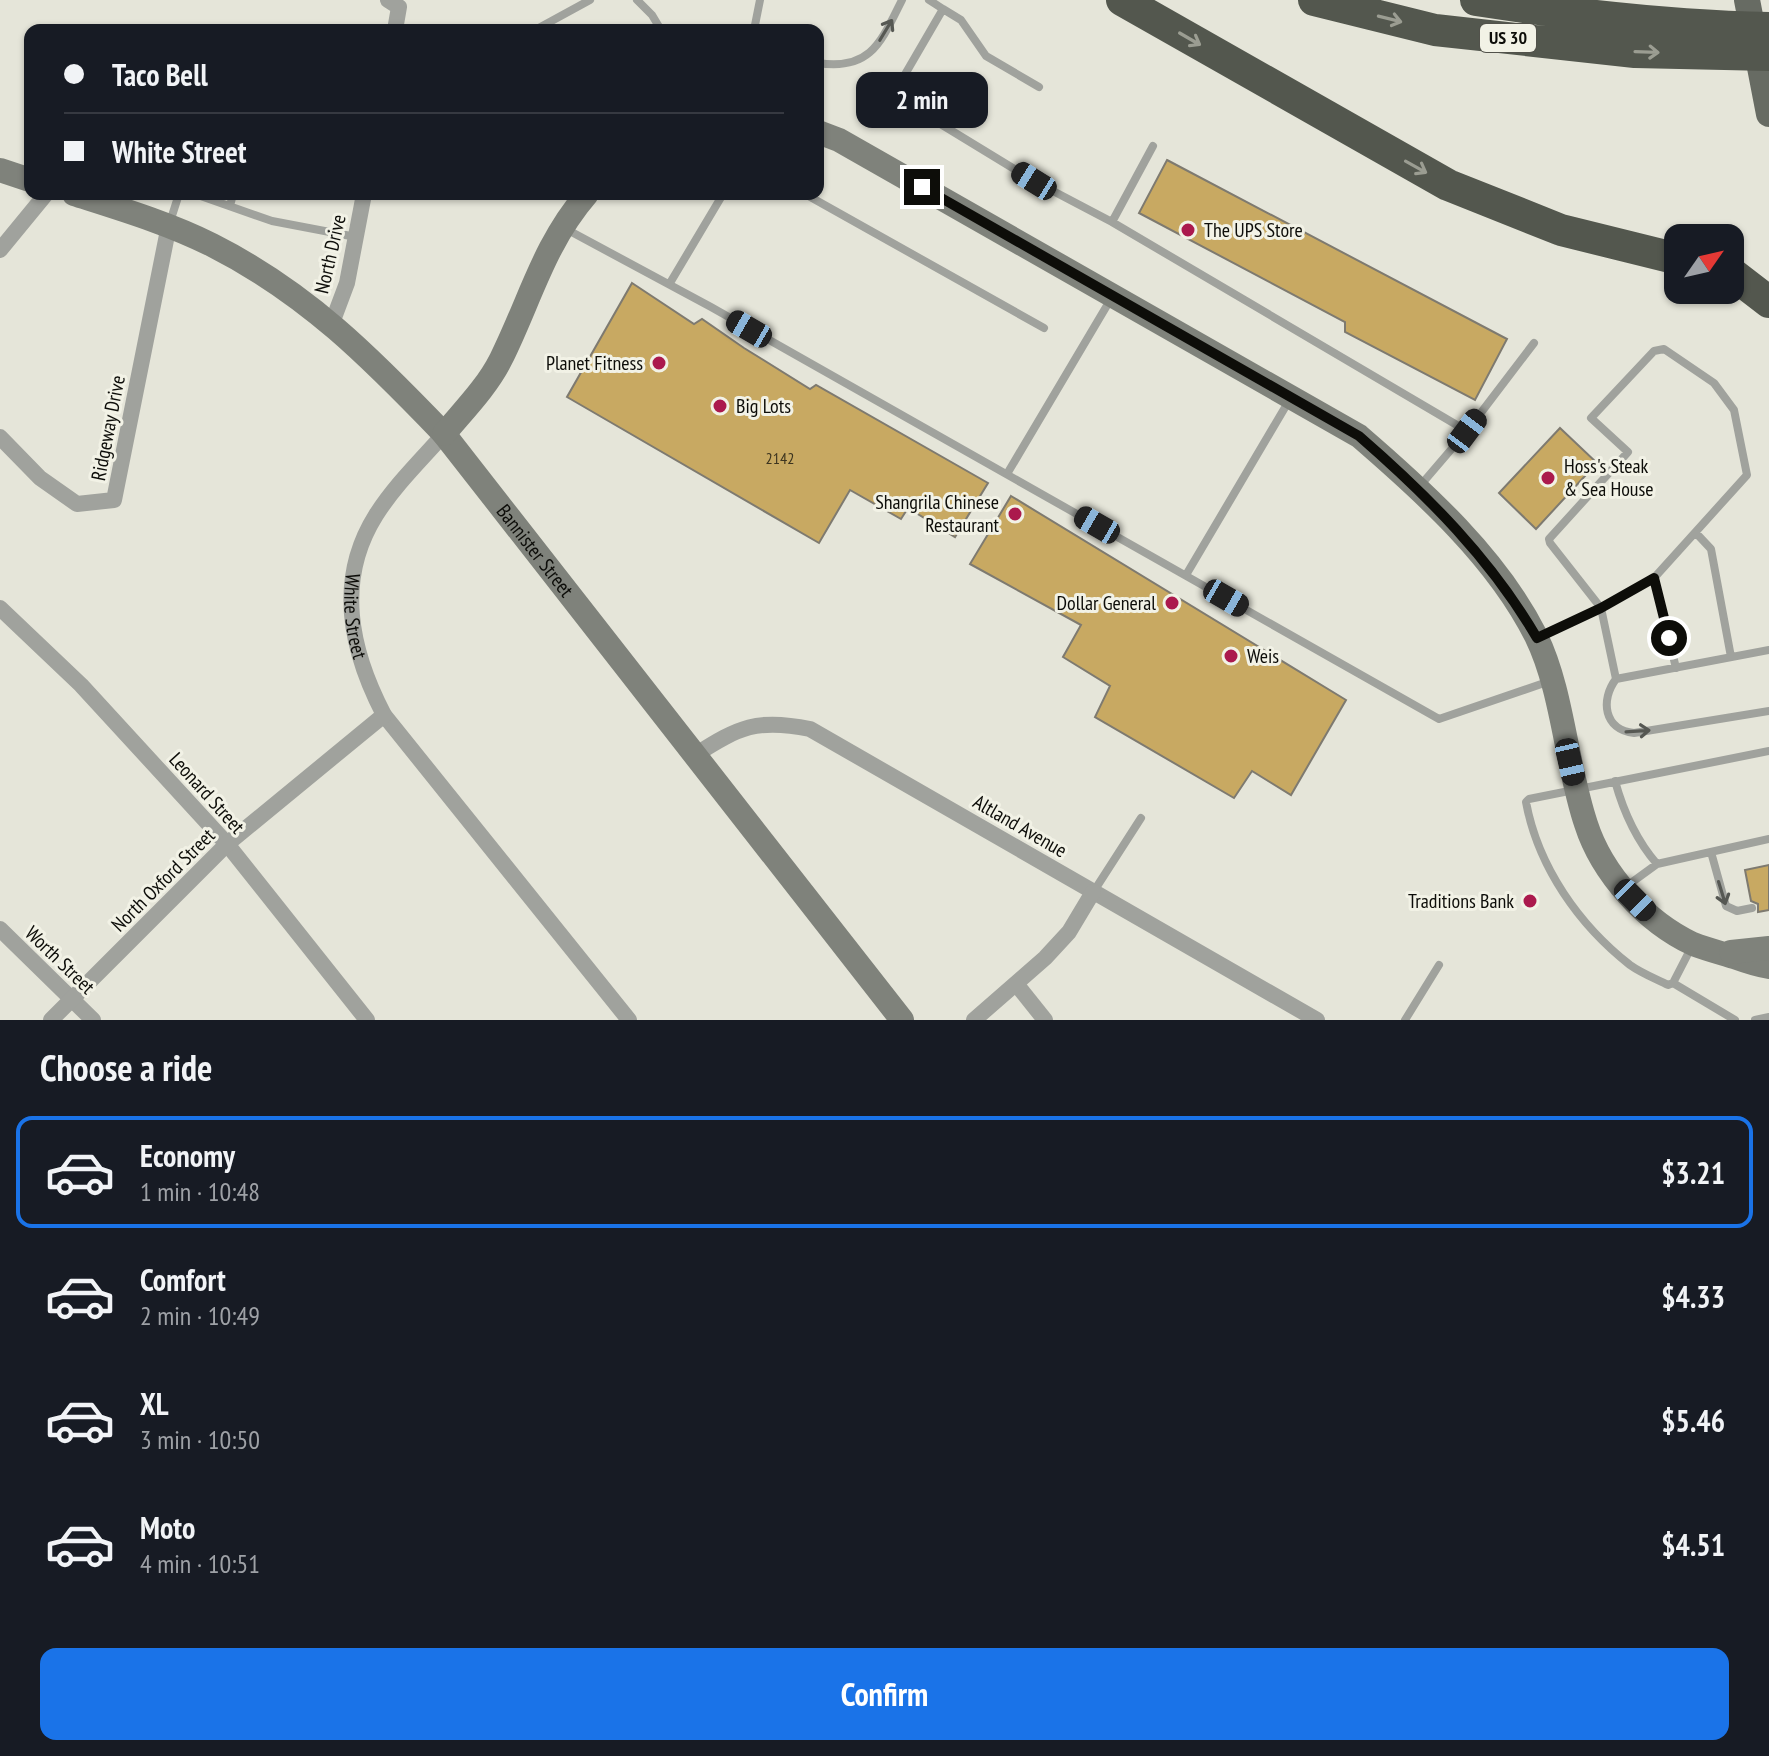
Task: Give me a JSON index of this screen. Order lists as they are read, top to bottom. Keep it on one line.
{"streets":{"highway":["US 30"],"street":["North Drive","Ridgeway Drive","Bannister Street","White Street","Leonard Street","Altland Avenue","North Oxford Street","Worth Street"]},"crossings":[["North Drive","Bannister Street"],["Ridgeway Drive","Bannister Street"],["Bannister Street","White Street"],["Bannister Street","Altland Avenue"],["White Street","North Oxford Street"],["Leonard Street","North Oxford Street"],["North Oxford Street","Worth Street"]],"places":["The UPS Store","Planet Fitness","Big Lots","Hoss's Steak & Sea House","Shangrila Chinese Restaurant","Dollar General","Weis","Traditions Bank"],"house_numbers":["2142"],"north":"top right","page":{"banner":["Taco Bell","White Street"],"bubble":"2 min","heading":"Choose a ride","list":[{"name":"Economy","note":"1 min · 10:48","value":"$3.21"},{"name":"Comfort","note":"2 min · 10:49","value":"$4.33"},{"name":"XL","note":"3 min · 10:50","value":"$5.46"},{"name":"Moto","note":"4 min · 10:51","value":"$4.51"}],"buttons":"Confirm"}}
